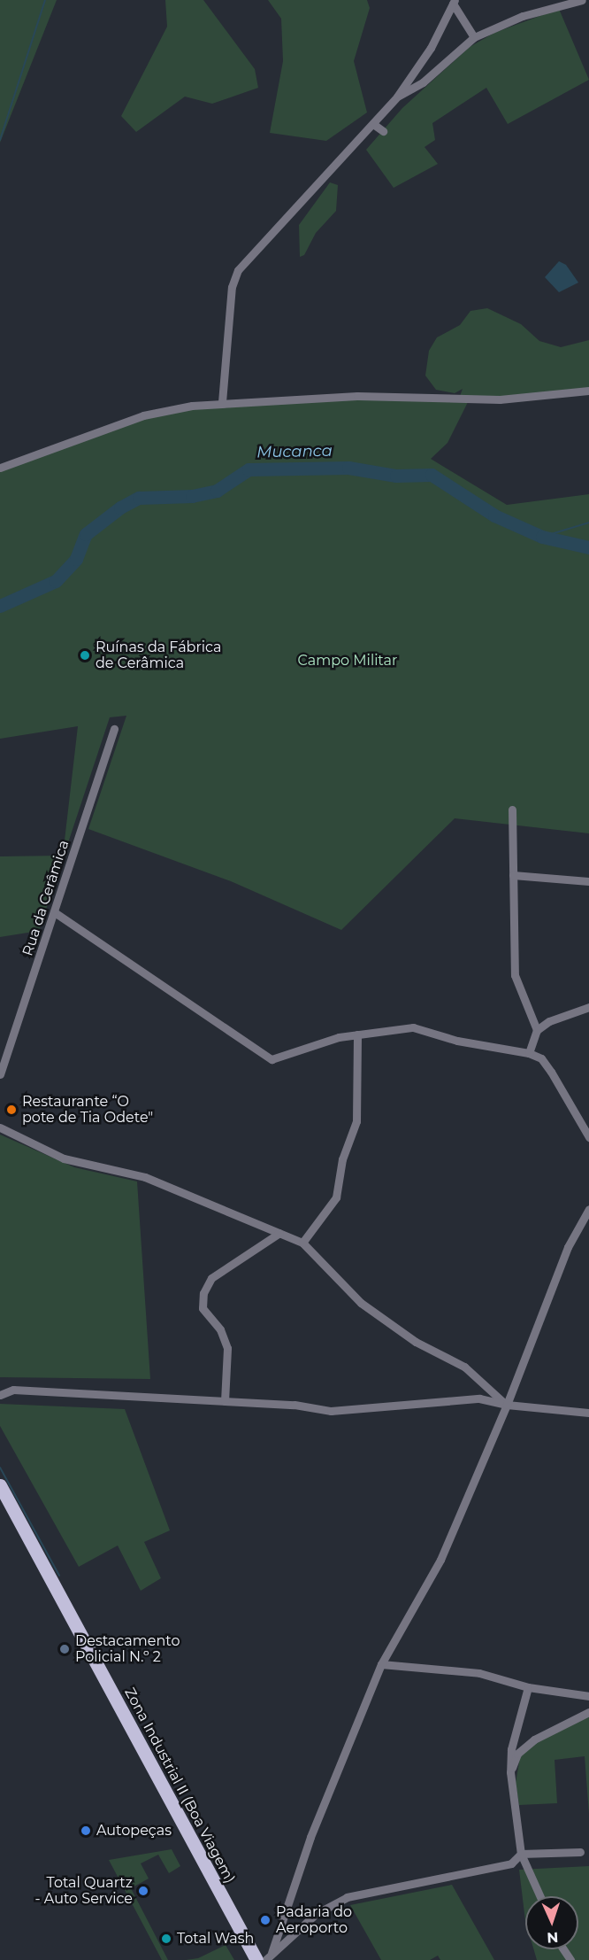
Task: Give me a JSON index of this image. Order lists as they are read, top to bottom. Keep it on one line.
{"streets":{"main road":["Zona Industrial II (Boa Viagem)"],"street":["Rua da Cerâmica"]},"water":["Mucanca"],"parks":["Campo Militar"],"places":["Ruínas da Fábrica de Cerâmica","Restaurante “O pote de Tia Odete\"","Destacamento Policial N.º 2","Autopeças","Total Quartz - Auto Service","Padaria do Aeroporto","Total Wash"],"north":"bottom"}
